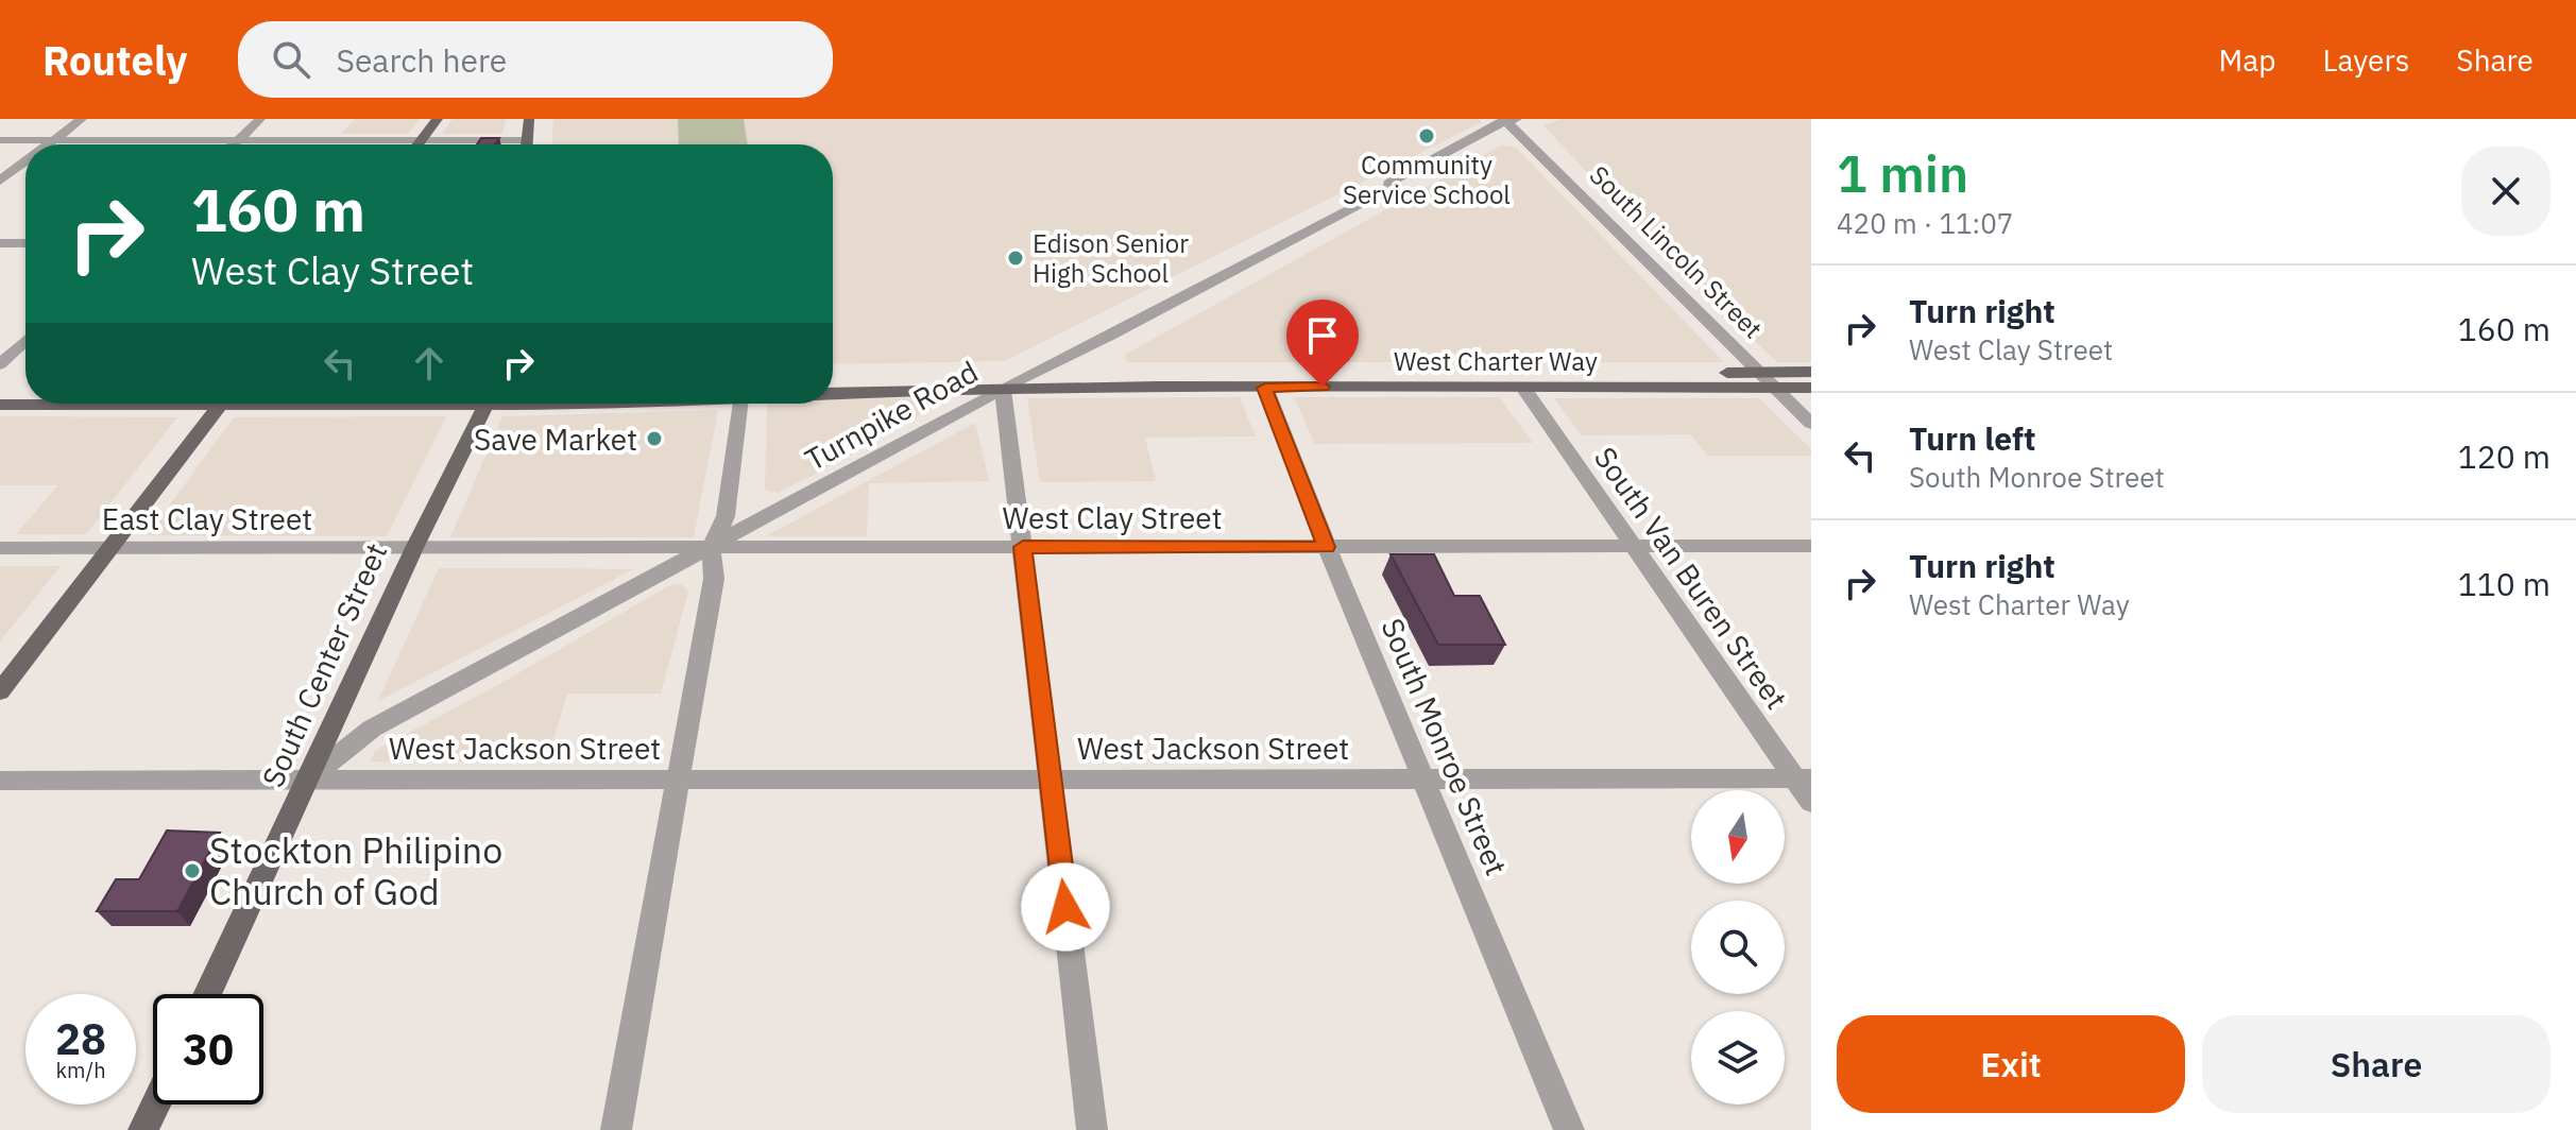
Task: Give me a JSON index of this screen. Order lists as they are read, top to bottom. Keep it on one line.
{"streets":{"main road":["West Charter Way","South Center Street"],"street":["South Lincoln Street","Turnpike Road","West Clay Street","East Clay Street","South Van Buren Street","South Monroe Street","West Jackson Street"]},"crossings":[["South Lincoln Street","West Charter Way"],["South Lincoln Street","Turnpike Road"],["West Charter Way","Turnpike Road"],["West Charter Way","South Van Buren Street"],["West Charter Way","South Monroe Street"],["Turnpike Road","West Clay Street"],["Turnpike Road","South Center Street"],["Turnpike Road","West Jackson Street"],["West Clay Street","East Clay Street"],["West Clay Street","South Van Buren Street"],["West Clay Street","South Center Street"],["West Clay Street","South Monroe Street"],["East Clay Street","South Center Street"],["South Van Buren Street","West Jackson Street"],["South Center Street","West Jackson Street"],["South Monroe Street","West Jackson Street"]],"places":["Community Service School","Edison Senior High School","Save Market","Stockton Philipino Church of God"],"north":"bottom","page":{"header":"Routely","search":"Search here","nav":["Map","Layers","Share"],"heading":["1 min","420 m · 11:07"],"turn":["160 m","West Clay Street"],"list":[{"name":"Turn right","note":"West Clay Street","value":"160 m"},{"name":"Turn left","note":"South Monroe Street","value":"120 m"},{"name":"Turn right","note":"West Charter Way","value":"110 m"}],"speed":"28 km/h","limit":"30","buttons":["Exit","Share"]}}
